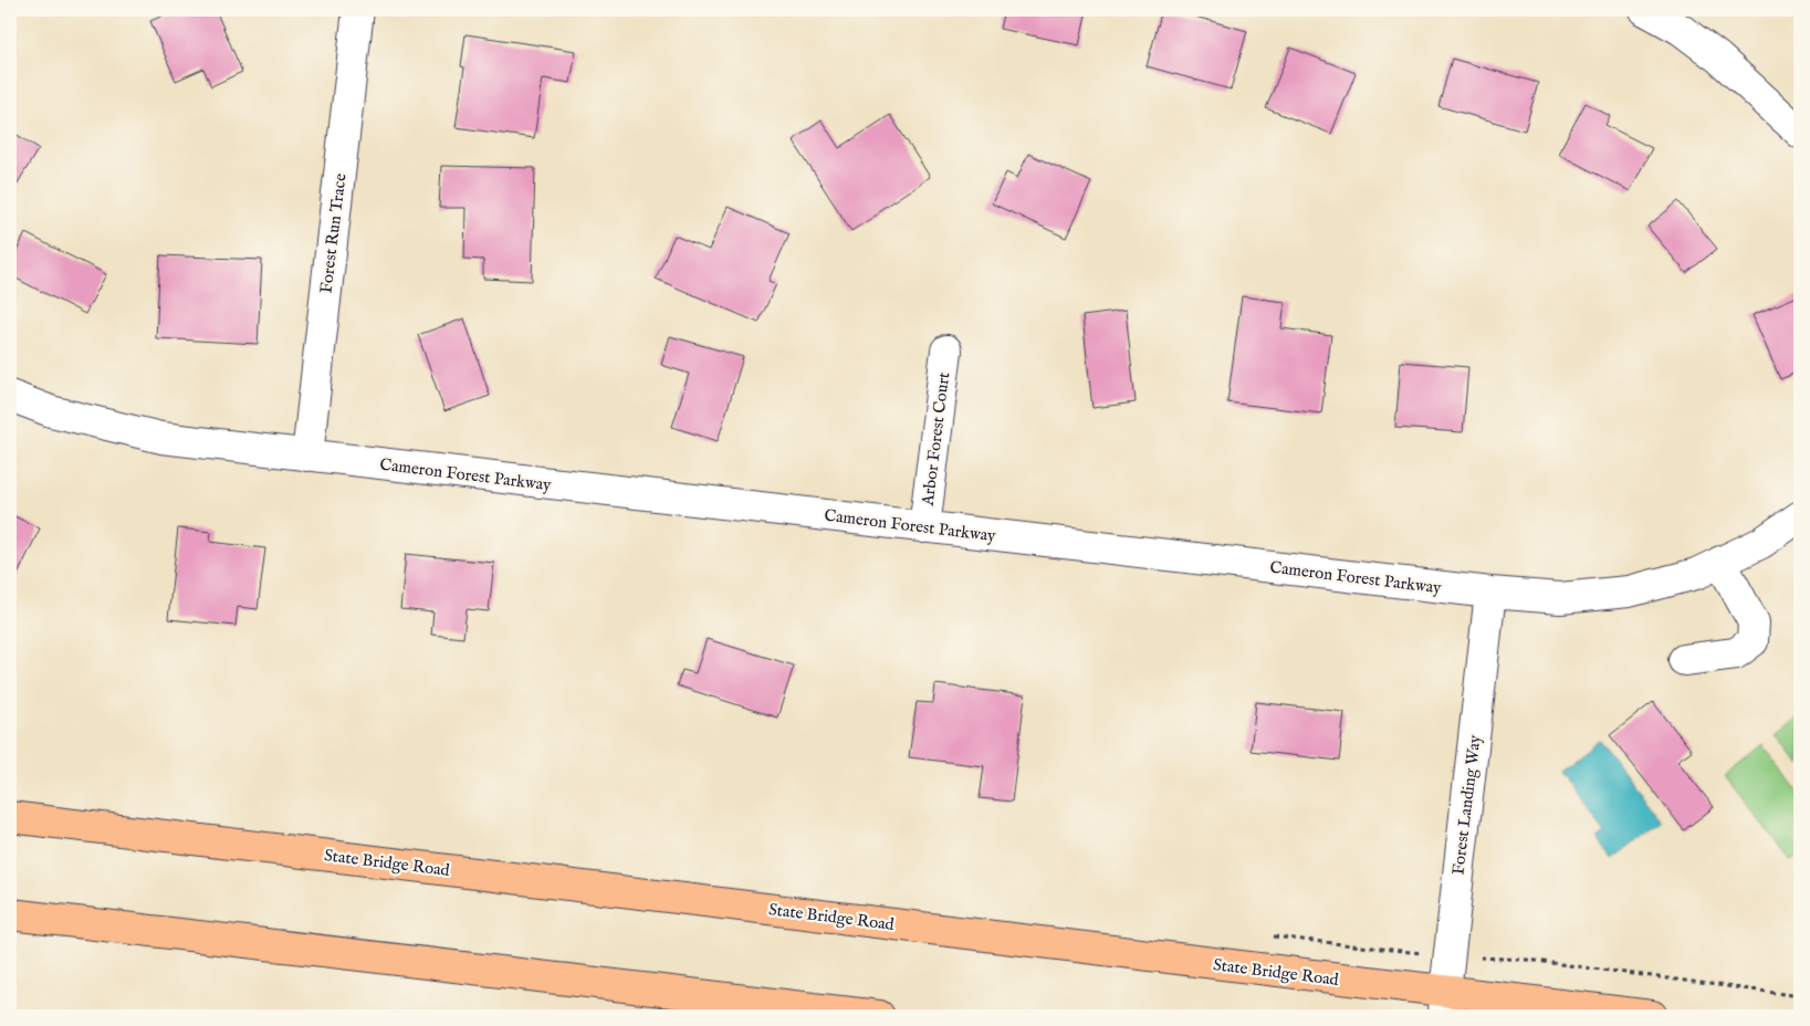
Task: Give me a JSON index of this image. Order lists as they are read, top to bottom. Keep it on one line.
{"streets":{"highway":["State Bridge Road"],"street":["Forest Run Trace","Arbor Forest Court","Cameron Forest Parkway","Forest Landing Way"]},"crossings":[["Forest Run Trace","Cameron Forest Parkway"],["Arbor Forest Court","Cameron Forest Parkway"],["Cameron Forest Parkway","Forest Landing Way"],["Forest Landing Way","State Bridge Road"]]}
